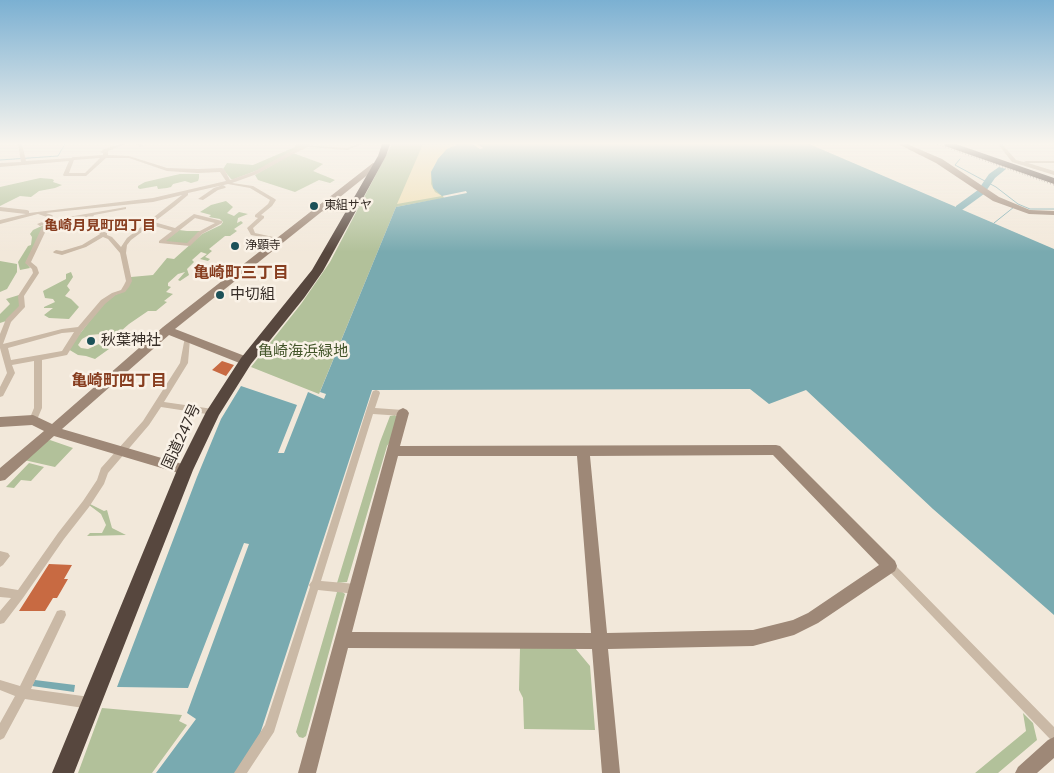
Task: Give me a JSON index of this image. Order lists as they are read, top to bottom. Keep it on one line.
{"streets":{"highway":["国道247号"]},"districts":["亀崎月見町四丁目","亀崎町三丁目","亀崎町四丁目"],"parks":["亀崎海浜緑地"],"places":["東組サヤ","浄顕寺","中切組","秋葉神社"]}
